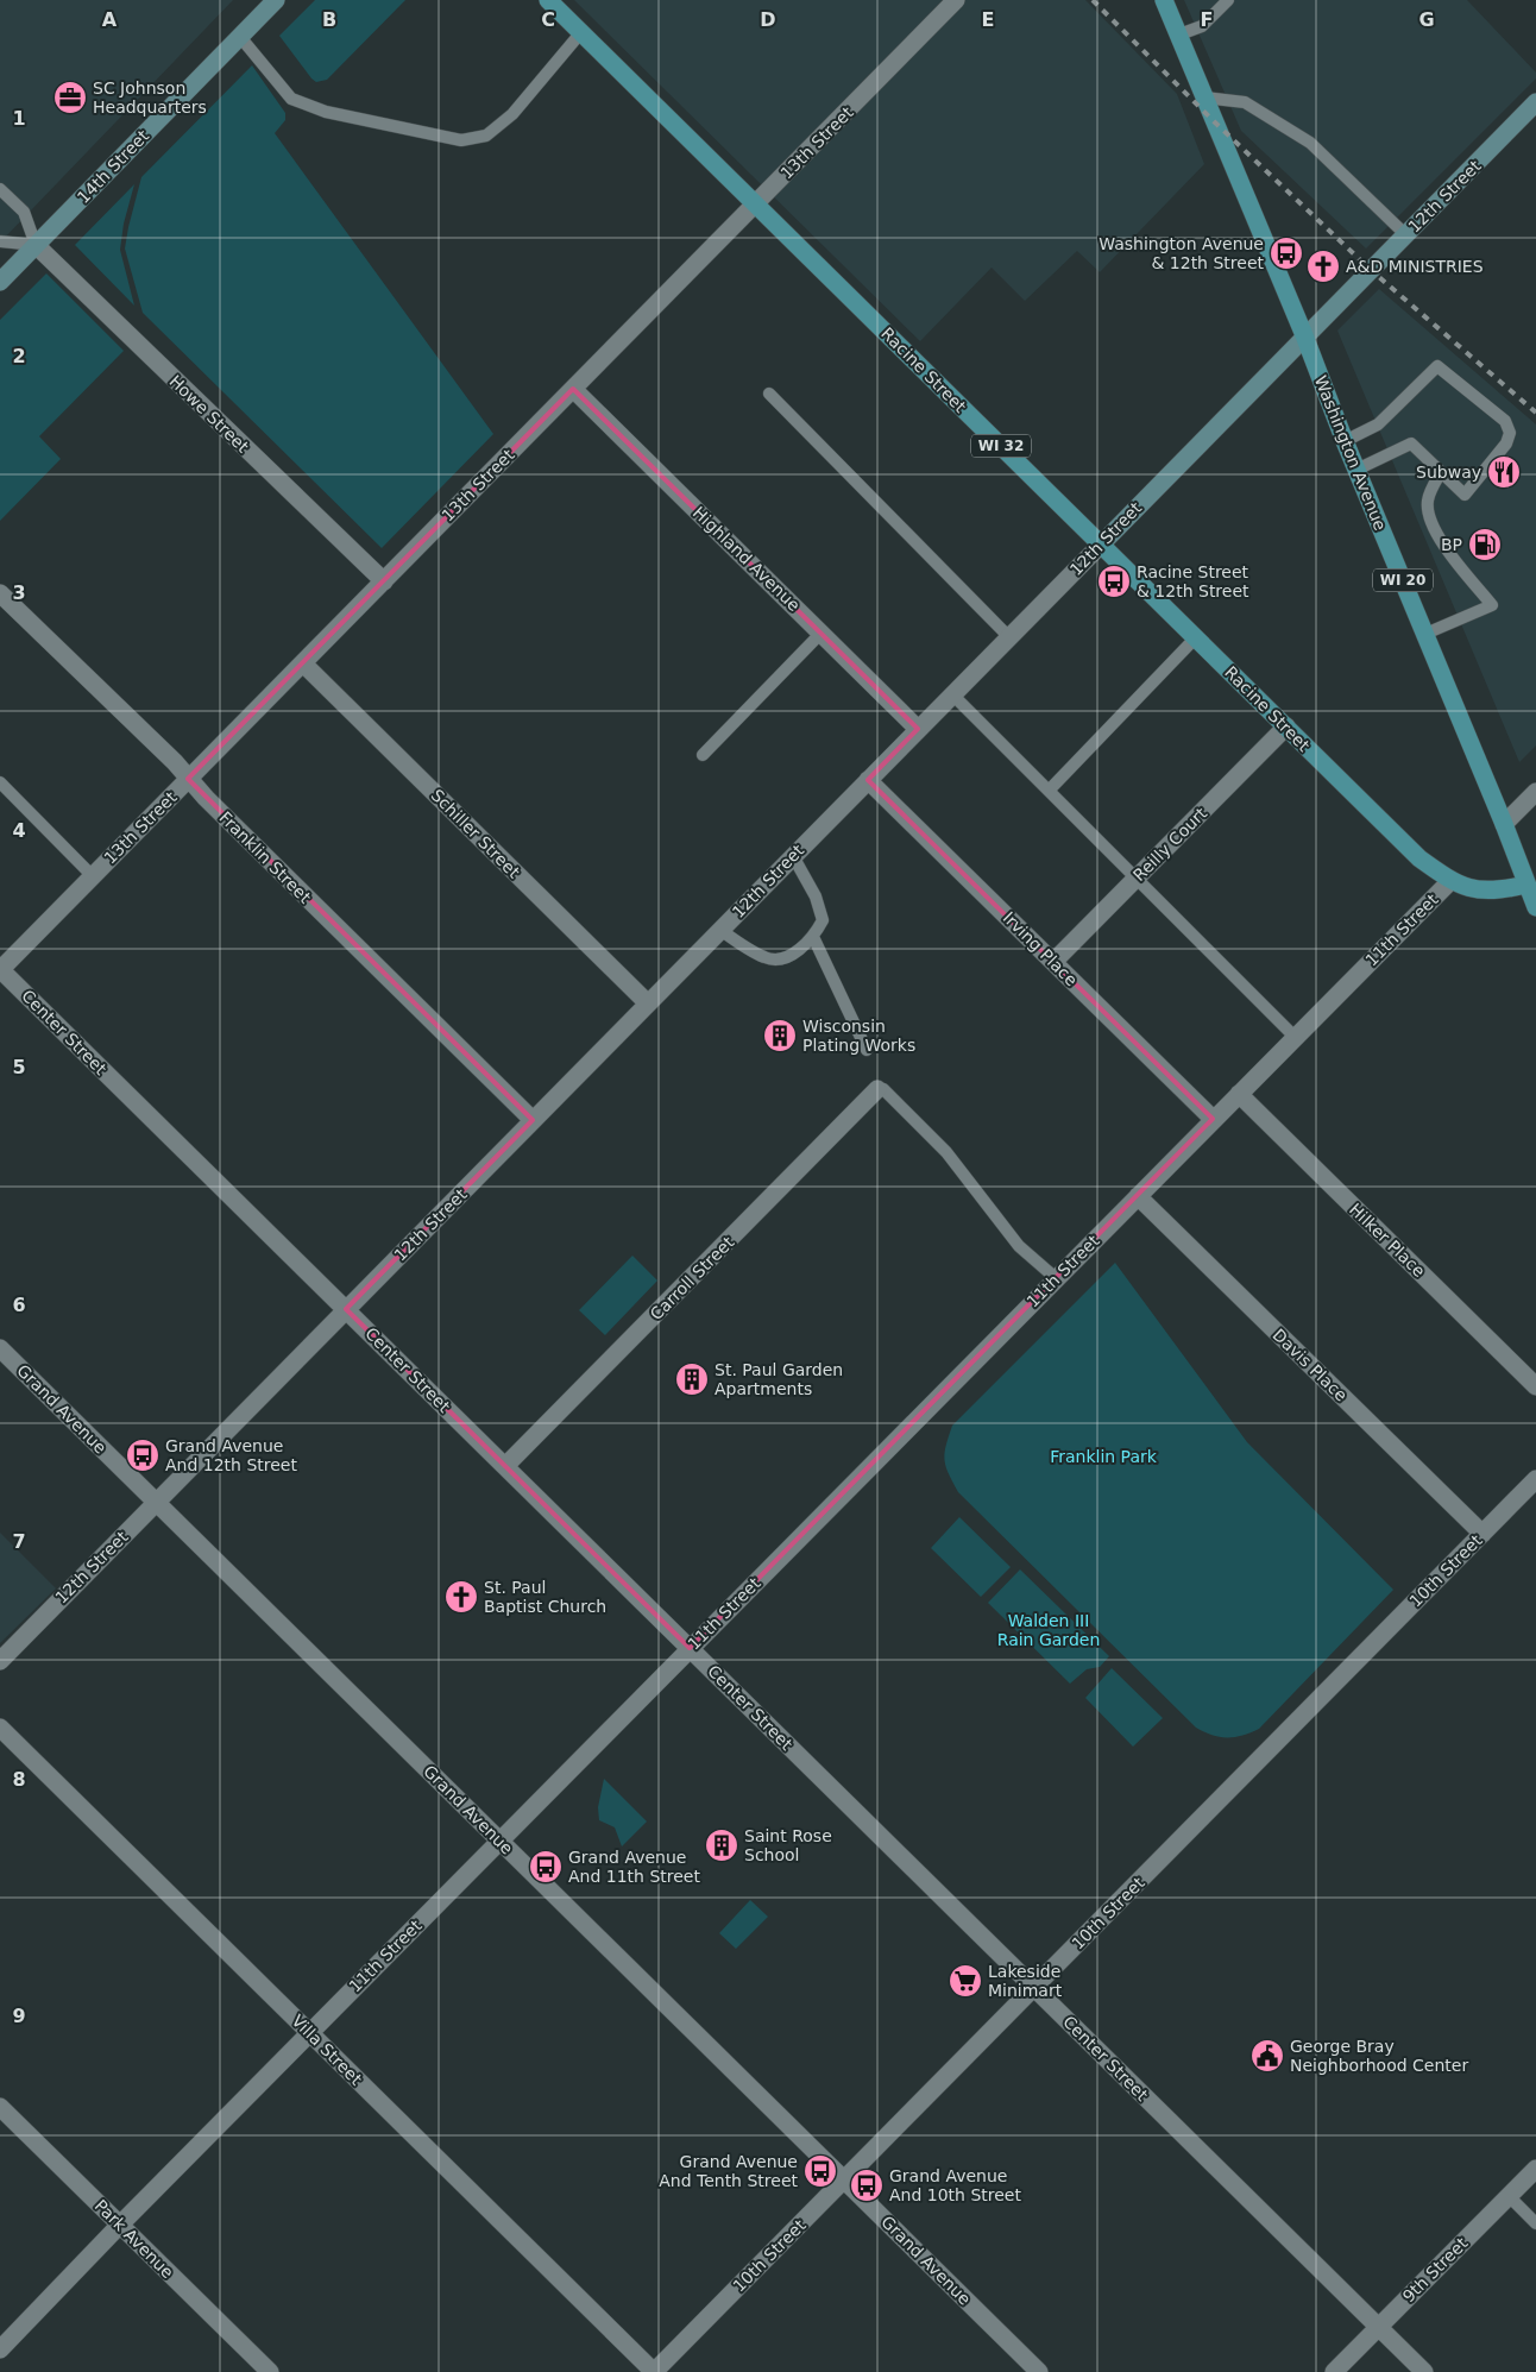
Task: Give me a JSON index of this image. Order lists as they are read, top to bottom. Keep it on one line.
{"streets":{"main road":["Racine Street","WI 32","Washington Avenue","WI 20"],"street":["13th Street","14th Street","12th Street","Howe Street","Highland Avenue","Schiller Street","Reilly Court","Franklin Street","11th Street","Irving Place","Center Street","Hilker Place","Carroll Street","Davis Place","Grand Avenue","10th Street","Villa Street","Park Avenue","9th Street"]},"crossings":[["13th Street","Racine Street"],["13th Street","Howe Street"],["13th Street","Highland Avenue"],["13th Street","Schiller Street"],["13th Street","Franklin Street"],["13th Street","Center Street"],["14th Street","Howe Street"],["12th Street","Racine Street"],["12th Street","Washington Avenue"],["12th Street","Highland Avenue"],["12th Street","Schiller Street"],["12th Street","Franklin Street"],["12th Street","Irving Place"],["12th Street","Center Street"],["12th Street","Grand Avenue"],["Racine Street","Washington Avenue"],["Racine Street","Reilly Court"],["Racine Street","11th Street"],["Reilly Court","Irving Place"],["11th Street","Irving Place"],["11th Street","Center Street"],["11th Street","Hilker Place"],["11th Street","Davis Place"],["11th Street","Grand Avenue"],["11th Street","Villa Street"],["11th Street","Park Avenue"],["Center Street","Carroll Street"],["Center Street","10th Street"],["Center Street","9th Street"],["Davis Place","10th Street"],["Grand Avenue","10th Street"],["10th Street","Villa Street"]],"parks":["Franklin Park","Walden III Rain Garden"],"places":{"office":["SC Johnson Headquarters"],"bus stop":["Washington Avenue & 12th Street","Racine Street & 12th Street","Grand Avenue And 12th Street","Grand Avenue And 11th Street","Grand Avenue And Tenth Street","Grand Avenue And 10th Street"],"church":["A&D MINISTRIES","St. Paul Baptist Church"],"restaurant":["Subway"],"fuel station":["BP"],"building":["Wisconsin Plating Works","St. Paul Garden Apartments","Saint Rose School"],"supermarket":["Lakeside Minimart"],"public building":["George Bray Neighborhood Center"]},"grid":{"columns":["A","B","C","D","E","F","G"],"rows":["1","2","3","4","5","6","7","8","9"]}}
